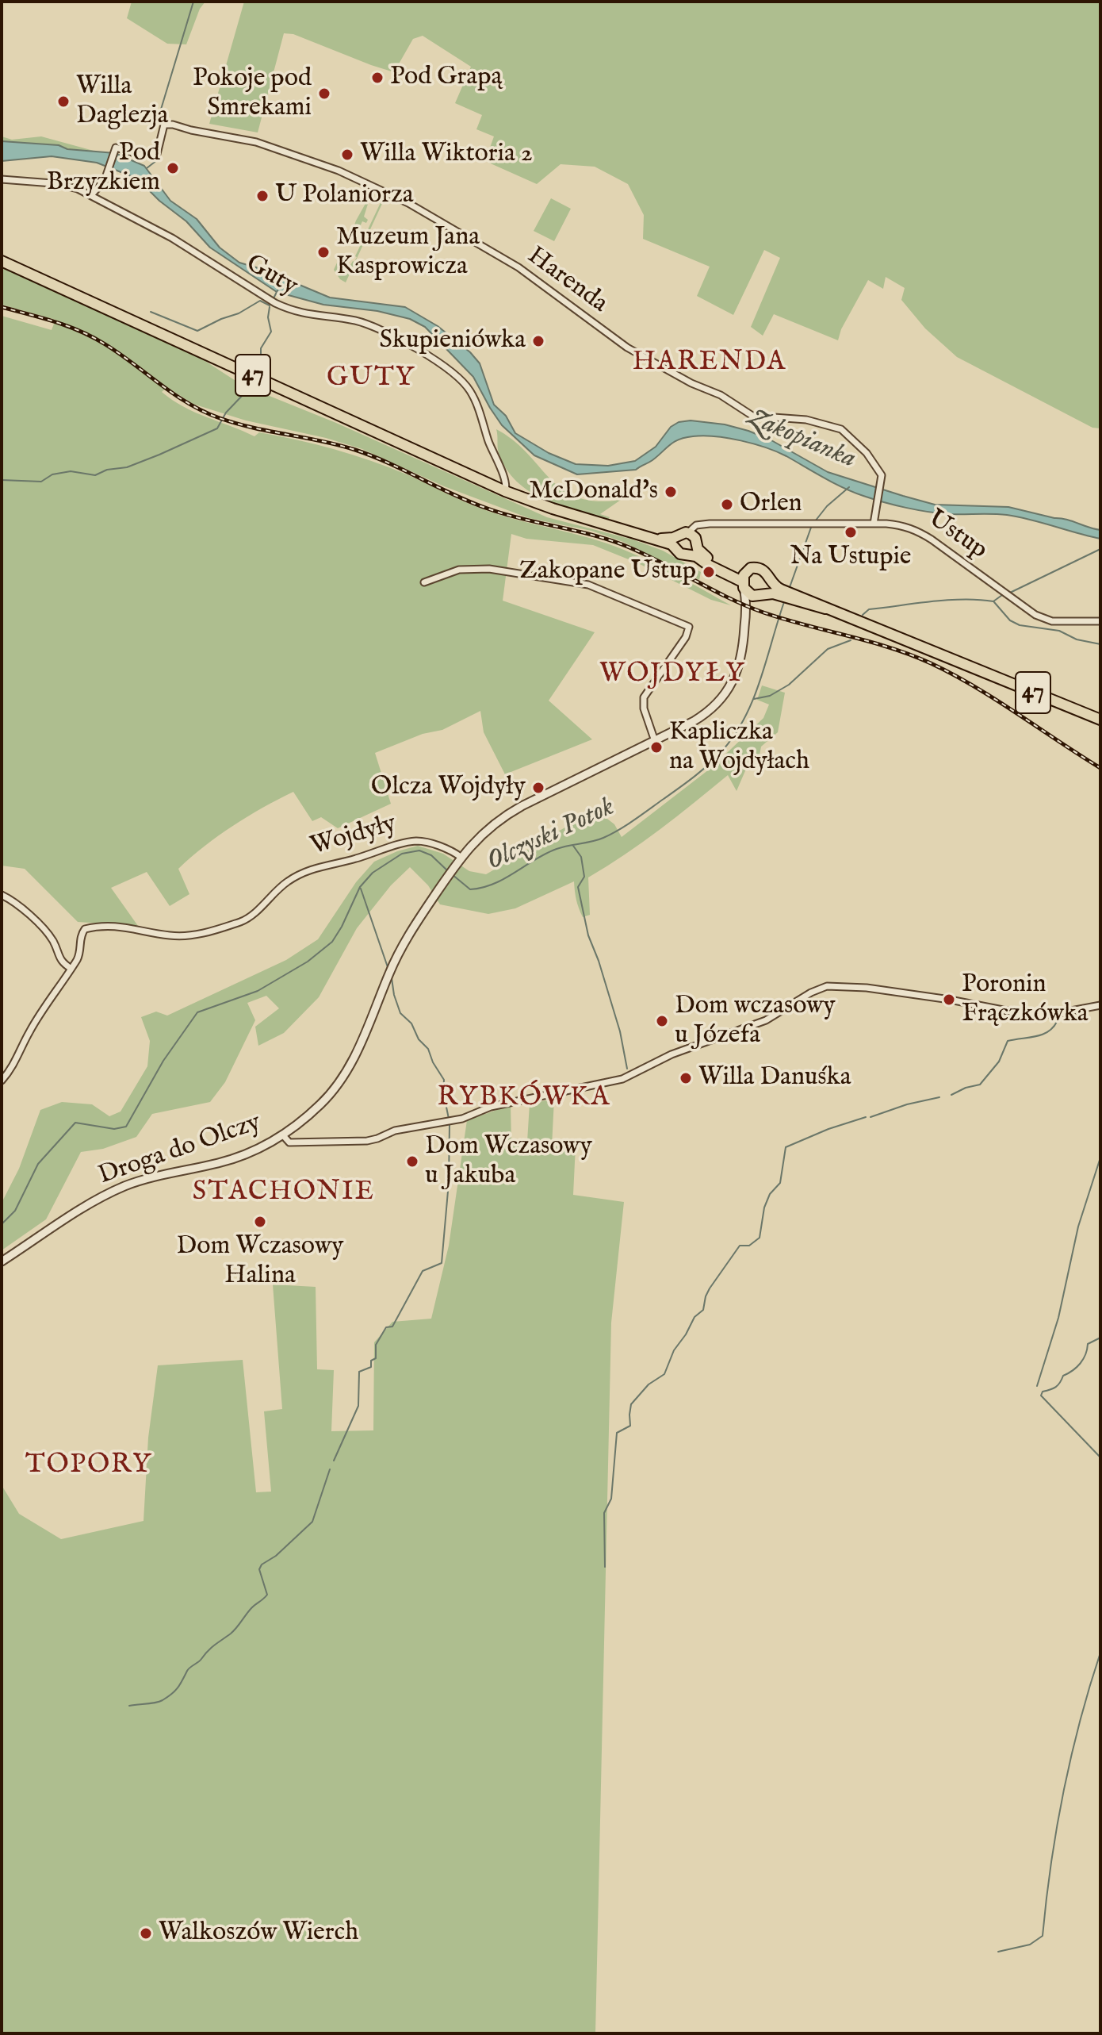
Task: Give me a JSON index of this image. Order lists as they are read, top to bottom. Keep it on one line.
{"streets":{"main road":["47"],"street":["Guty","Harenda","Ustup","Wojdyły","Droga do Olczy"]},"crossings":[["Guty","Harenda"],["Guty","47"],["Harenda","Ustup"],["Wojdyły","Droga do Olczy"]],"districts":["HARENDA","GUTY","WOJDYŁY","RYBKÓWKA","STACHONIE","TOPORY"],"water":["Zakopianka","Olczyski Potok"],"places":["Pod Grapą","Pokoje pod Smrekami","Willa Daglezja","Willa Wiktoria 2","Pod Brzyzkiem","U Polaniorza","Muzeum Jana Kasprowicza","Skupieniówka","McDonald's","Orlen","Na Ustupie","Zakopane Ustup","Kapliczka na Wojdyłach","Olcza Wojdyły","Poronin Frączkówka","Dom wczasowy u Józefa","Willa Danuśka","Dom Wczasowy u Jakuba","Dom Wczasowy Halina","Walkoszów Wierch"]}
